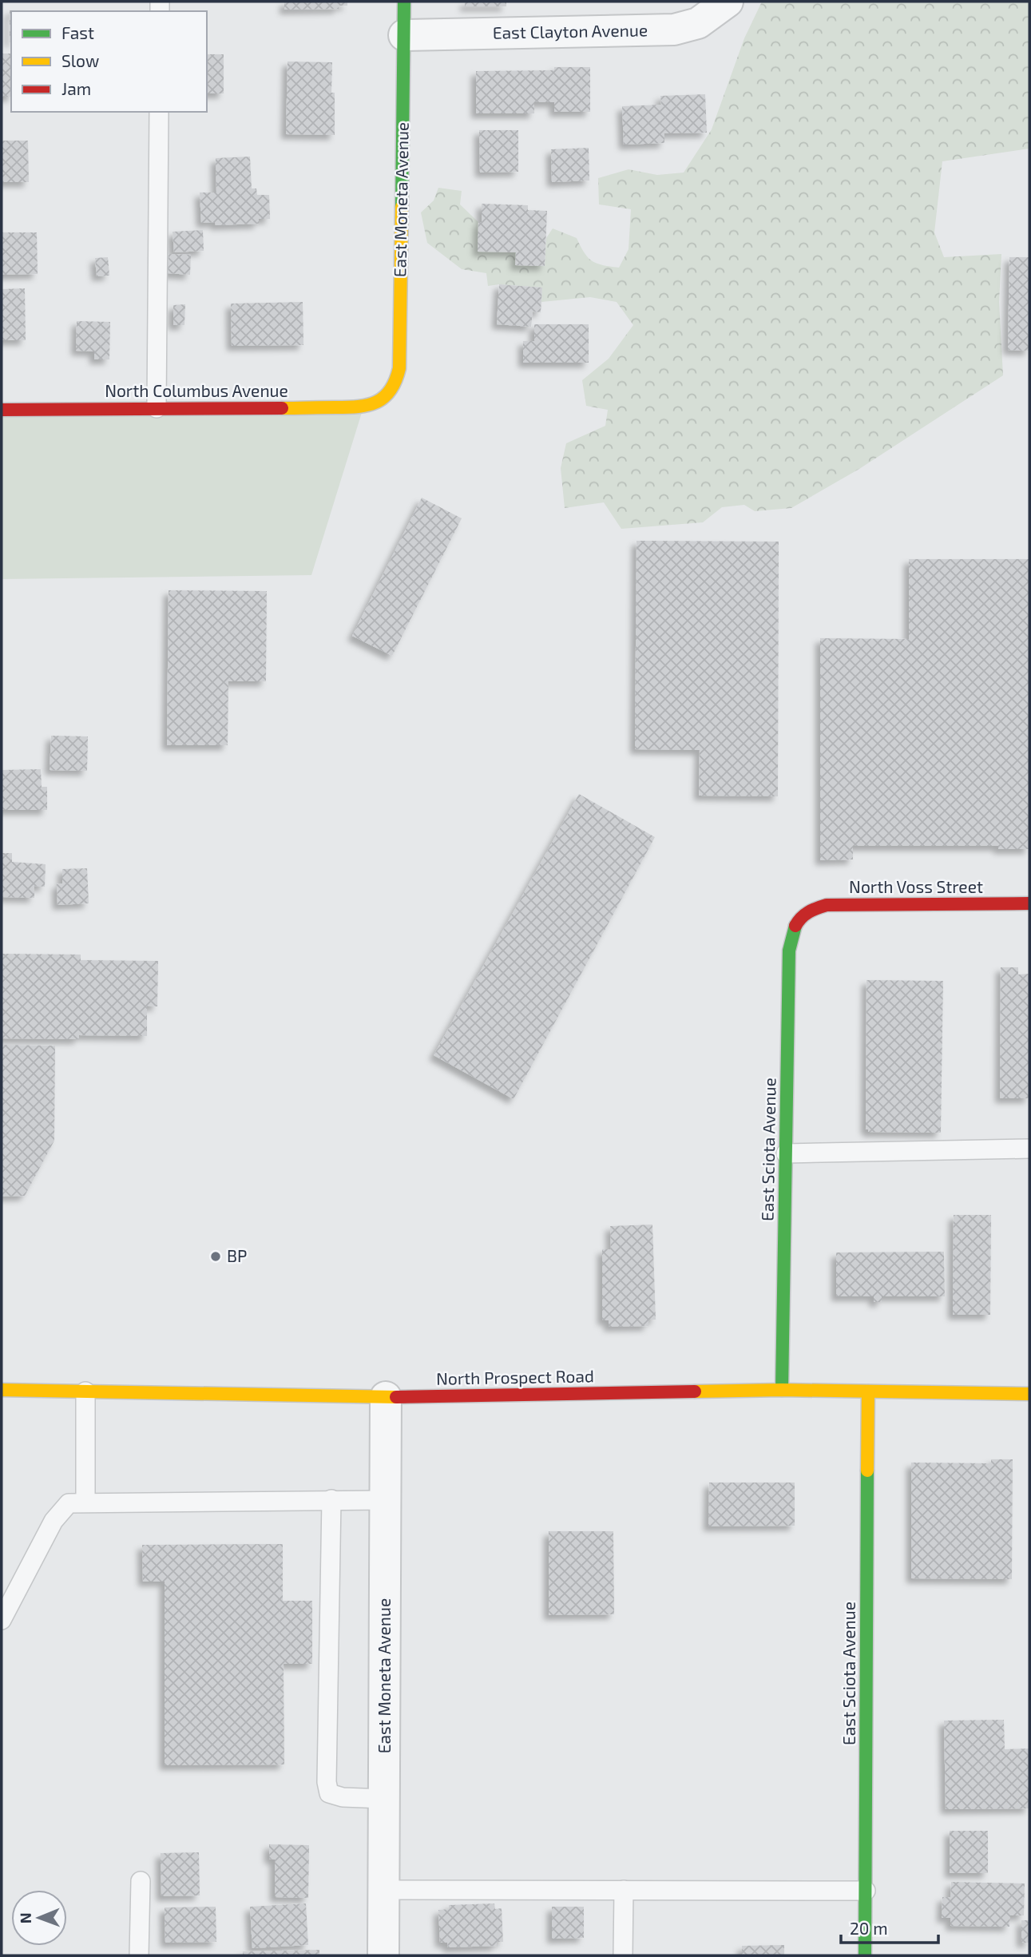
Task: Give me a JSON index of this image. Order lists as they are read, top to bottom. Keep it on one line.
{"streets":{"street":["East Clayton Avenue","East Moneta Avenue","North Columbus Avenue","North Voss Street","East Sciota Avenue","North Prospect Road"]},"crossings":[["East Clayton Avenue","East Moneta Avenue"],["East Moneta Avenue","North Columbus Avenue"],["East Moneta Avenue","North Prospect Road"],["North Voss Street","East Sciota Avenue"],["East Sciota Avenue","North Prospect Road"]],"places":["BP"],"legend":["Fast","Slow","Jam"],"scale_bar":"20 m","north":"left"}
